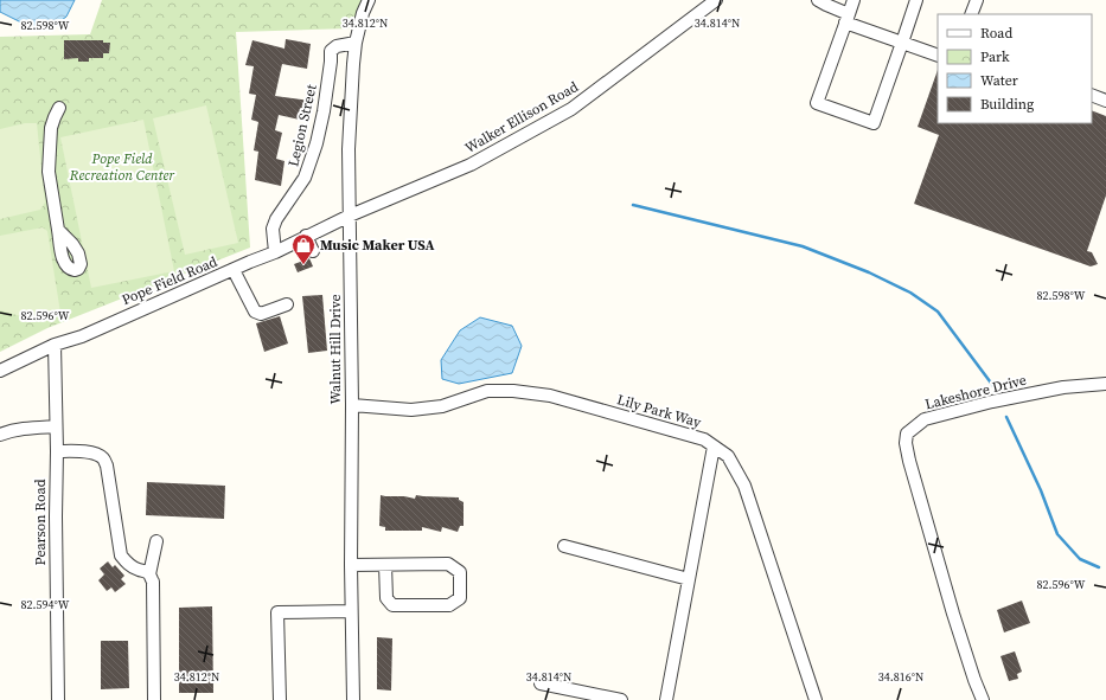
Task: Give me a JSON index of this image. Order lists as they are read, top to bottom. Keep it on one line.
{"streets":{"street":["Walker Ellison Road","Legion Street","Pope Field Road","Walnut Hill Drive","Lakeshore Drive","Lily Park Way","Pearson Road"]},"crossings":[["Walker Ellison Road","Pope Field Road"],["Walker Ellison Road","Walnut Hill Drive"],["Legion Street","Pope Field Road"],["Legion Street","Walnut Hill Drive"],["Pope Field Road","Walnut Hill Drive"],["Pope Field Road","Pearson Road"],["Walnut Hill Drive","Lily Park Way"]],"parks":["Pope Field Recreation Center"],"places":{"shop":["Music Maker USA"]},"legend":["Road","Park","Water","Building"],"coordinates":["34.812°N","34.814°N","82.598°W","82.596°W","82.594°W","34.816°N"]}
